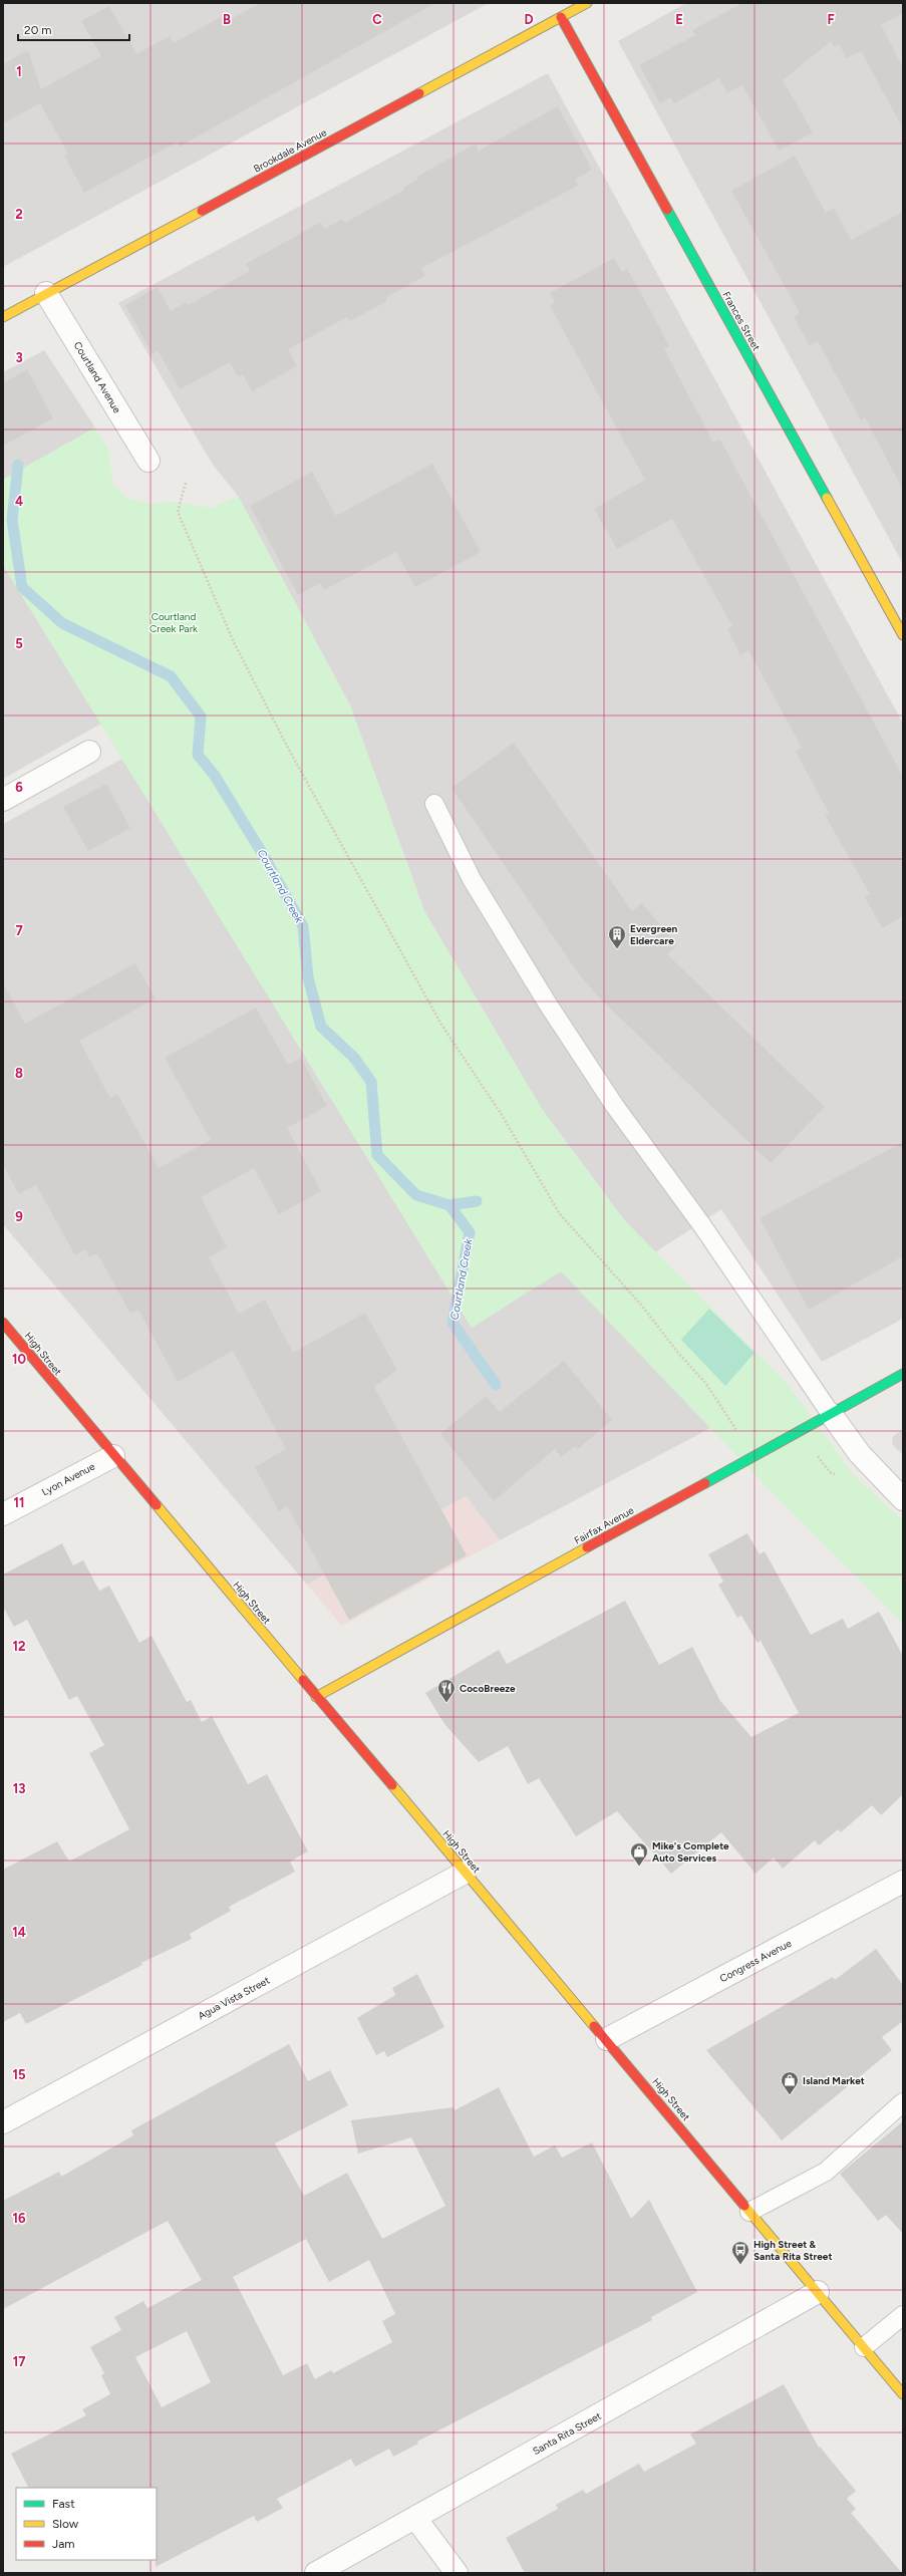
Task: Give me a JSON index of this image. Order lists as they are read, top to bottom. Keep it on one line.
{"streets":{"street":["Brookdale Avenue","Frances Street","Courtland Avenue","High Street","Lyon Avenue","Fairfax Avenue","Congress Avenue","Agua Vista Street","Santa Rita Street"]},"crossings":[["Brookdale Avenue","Frances Street"],["Brookdale Avenue","Courtland Avenue"],["High Street","Lyon Avenue"],["High Street","Fairfax Avenue"],["High Street","Congress Avenue"],["High Street","Agua Vista Street"],["High Street","Santa Rita Street"]],"water":["Courtland Creek"],"parks":["Courtland Creek Park"],"places":{"building":["Evergreen Eldercare"],"restaurant":["CocoBreeze"],"shop":["Mike's Complete Auto Services","Island Market"],"bus stop":["High Street & Santa Rita Street"]},"legend":["Fast","Slow","Jam"],"scale_bar":"20 m","grid":{"columns":["B","C","D","E","F"],"rows":["1","2","3","4","5","6","7","8","9","10","11","12","13","14","15","16","17"]}}
